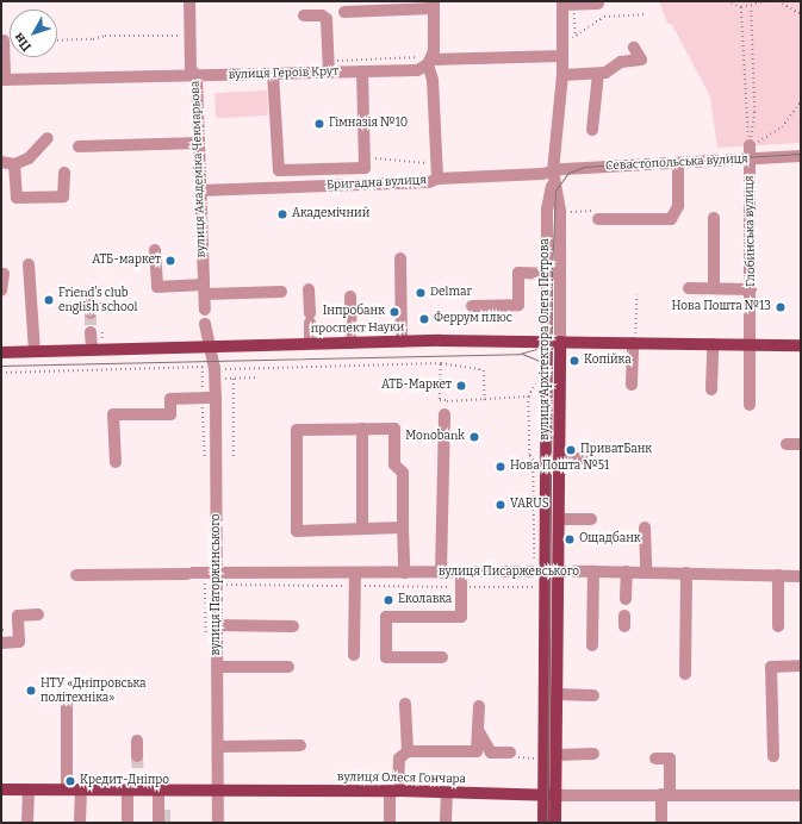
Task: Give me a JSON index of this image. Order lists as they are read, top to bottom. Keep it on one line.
{"streets":{"main road":["проспект Науки","вулиця Архітектора Олега Петрова","вулиця Олеся Гончара"],"street":["вулиця Героїв Крут","Севастопольська вулиця","вулиця Академіка Чекмарьова","Бригадна вулиця","Глобинська вулиця","вулиця Писаржевського","вулиця Паторжинського"]},"crossings":[["вулиця Героїв Крут","вулиця Академіка Чекмарьова"],["вулиця Героїв Крут","вулиця Архітектора Олега Петрова"],["Севастопольська вулиця","Бригадна вулиця"],["Севастопольська вулиця","Глобинська вулиця"],["Севастопольська вулиця","вулиця Архітектора Олега Петрова"],["вулиця Академіка Чекмарьова","Бригадна вулиця"],["Бригадна вулиця","вулиця Архітектора Олега Петрова"],["Глобинська вулиця","проспект Науки"],["проспект Науки","вулиця Архітектора Олега Петрова"],["проспект Науки","вулиця Паторжинського"],["вулиця Архітектора Олега Петрова","вулиця Писаржевського"],["вулиця Архітектора Олега Петрова","вулиця Олеся Гончара"],["вулиця Писаржевського","вулиця Паторжинського"],["вулиця Паторжинського","вулиця Олеся Гончара"]],"places":["Гімназія №10","Академічний","АТБ-маркет","Delmar","Friend's club english school","Нова Пошта №13","Інпробанк","Феррум плюс","Копійка","АТБ-Маркет","Monobank","ПриватБанк","Нова Пошта №51","VARUS","Ощадбанк","Еколавка","НТУ «Дніпровська політехніка»","Кредит-Дніпро"],"north":"bottom left"}
